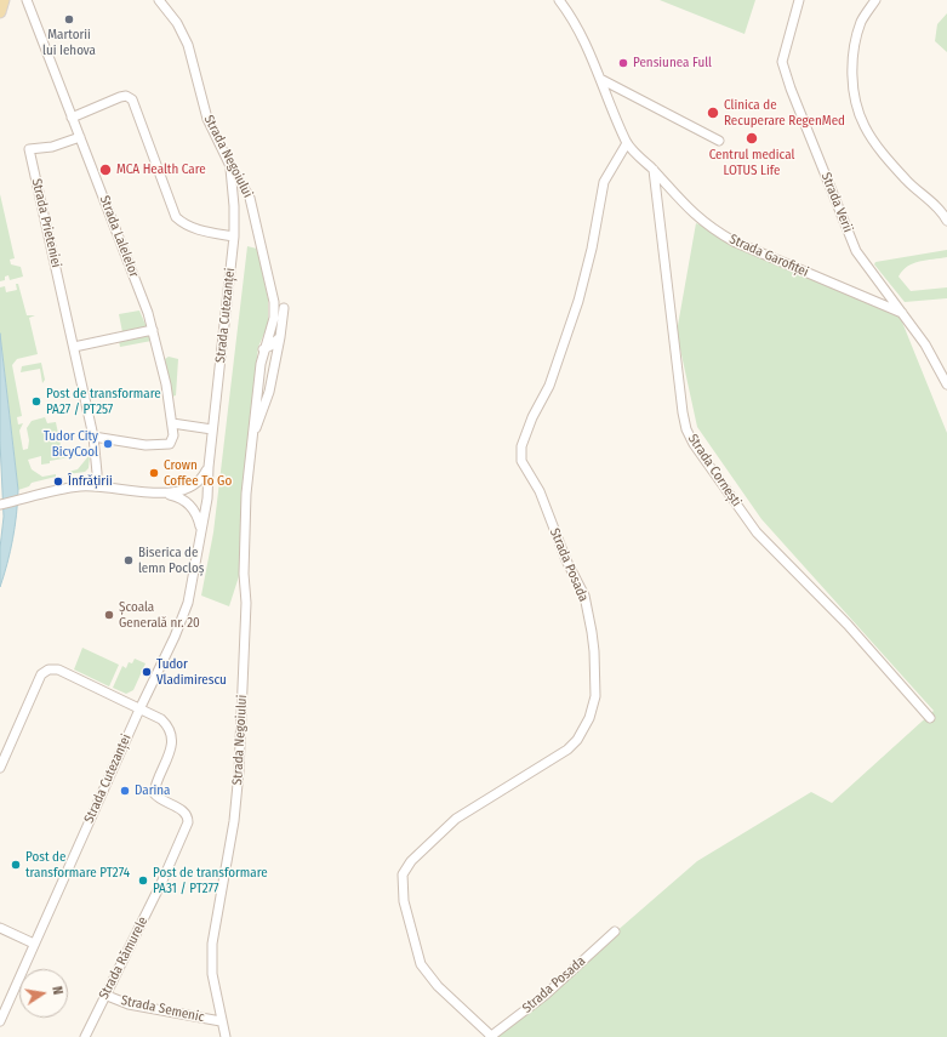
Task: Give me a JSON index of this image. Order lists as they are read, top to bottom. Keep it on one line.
{"streets":{"street":["Strada Negoiului","Strada Verii","Strada Prieteniei","Strada Lalelelor","Strada Garofiței","Strada Cutezanței","Strada Cornești","Strada Posada","Strada Rămurele","Strada Semenic"]},"crossings":[["Strada Negoiului","Strada Cutezanței"],["Strada Negoiului","Strada Semenic"],["Strada Verii","Strada Garofiței"],["Strada Prieteniei","Strada Lalelelor"],["Strada Garofiței","Strada Cornești"],["Strada Cutezanței","Strada Rămurele"],["Strada Rămurele","Strada Semenic"]],"places":["Martorii lui Iehova","Pensiunea Full","Clinica de Recuperare RegenMed","Centrul medical LOTUS Life","MCA Health Care","Post de transformare PA27 / PT257","Tudor City BicyCool","Crown Coffee To Go","Înfrățirii","Biserica de lemn Pocloș","Școala Generală nr. 20","Tudor Vladimirescu","Darina","Post de transformare PT274","Post de transformare PA31 / PT277"],"north":"right"}
